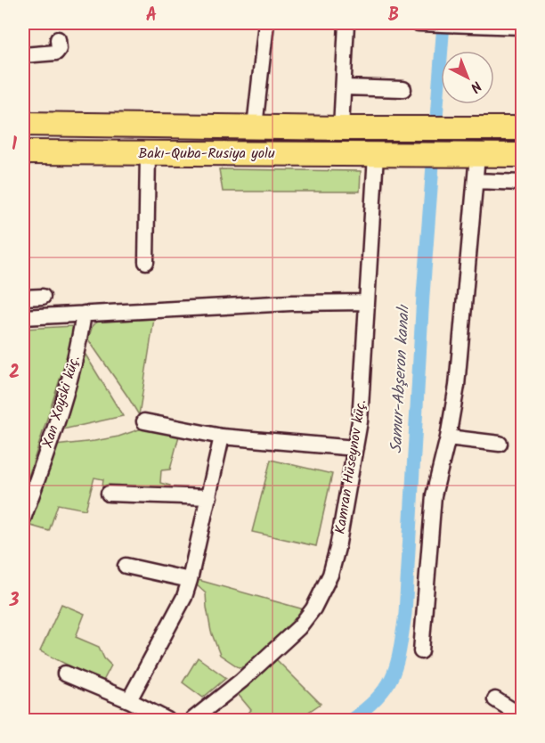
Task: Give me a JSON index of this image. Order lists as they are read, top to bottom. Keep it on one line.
{"streets":{"highway":["Bakı-Quba-Rusiya yolu"],"street":["Xan Xoyski küç.","Kamran Hüseynov küç."]},"crossings":[["Bakı-Quba-Rusiya yolu","Kamran Hüseynov küç."]],"water":["Samur-Abşeron kanalı"],"north":"bottom right","grid":{"columns":["A","B"],"rows":["1","2","3"]}}
